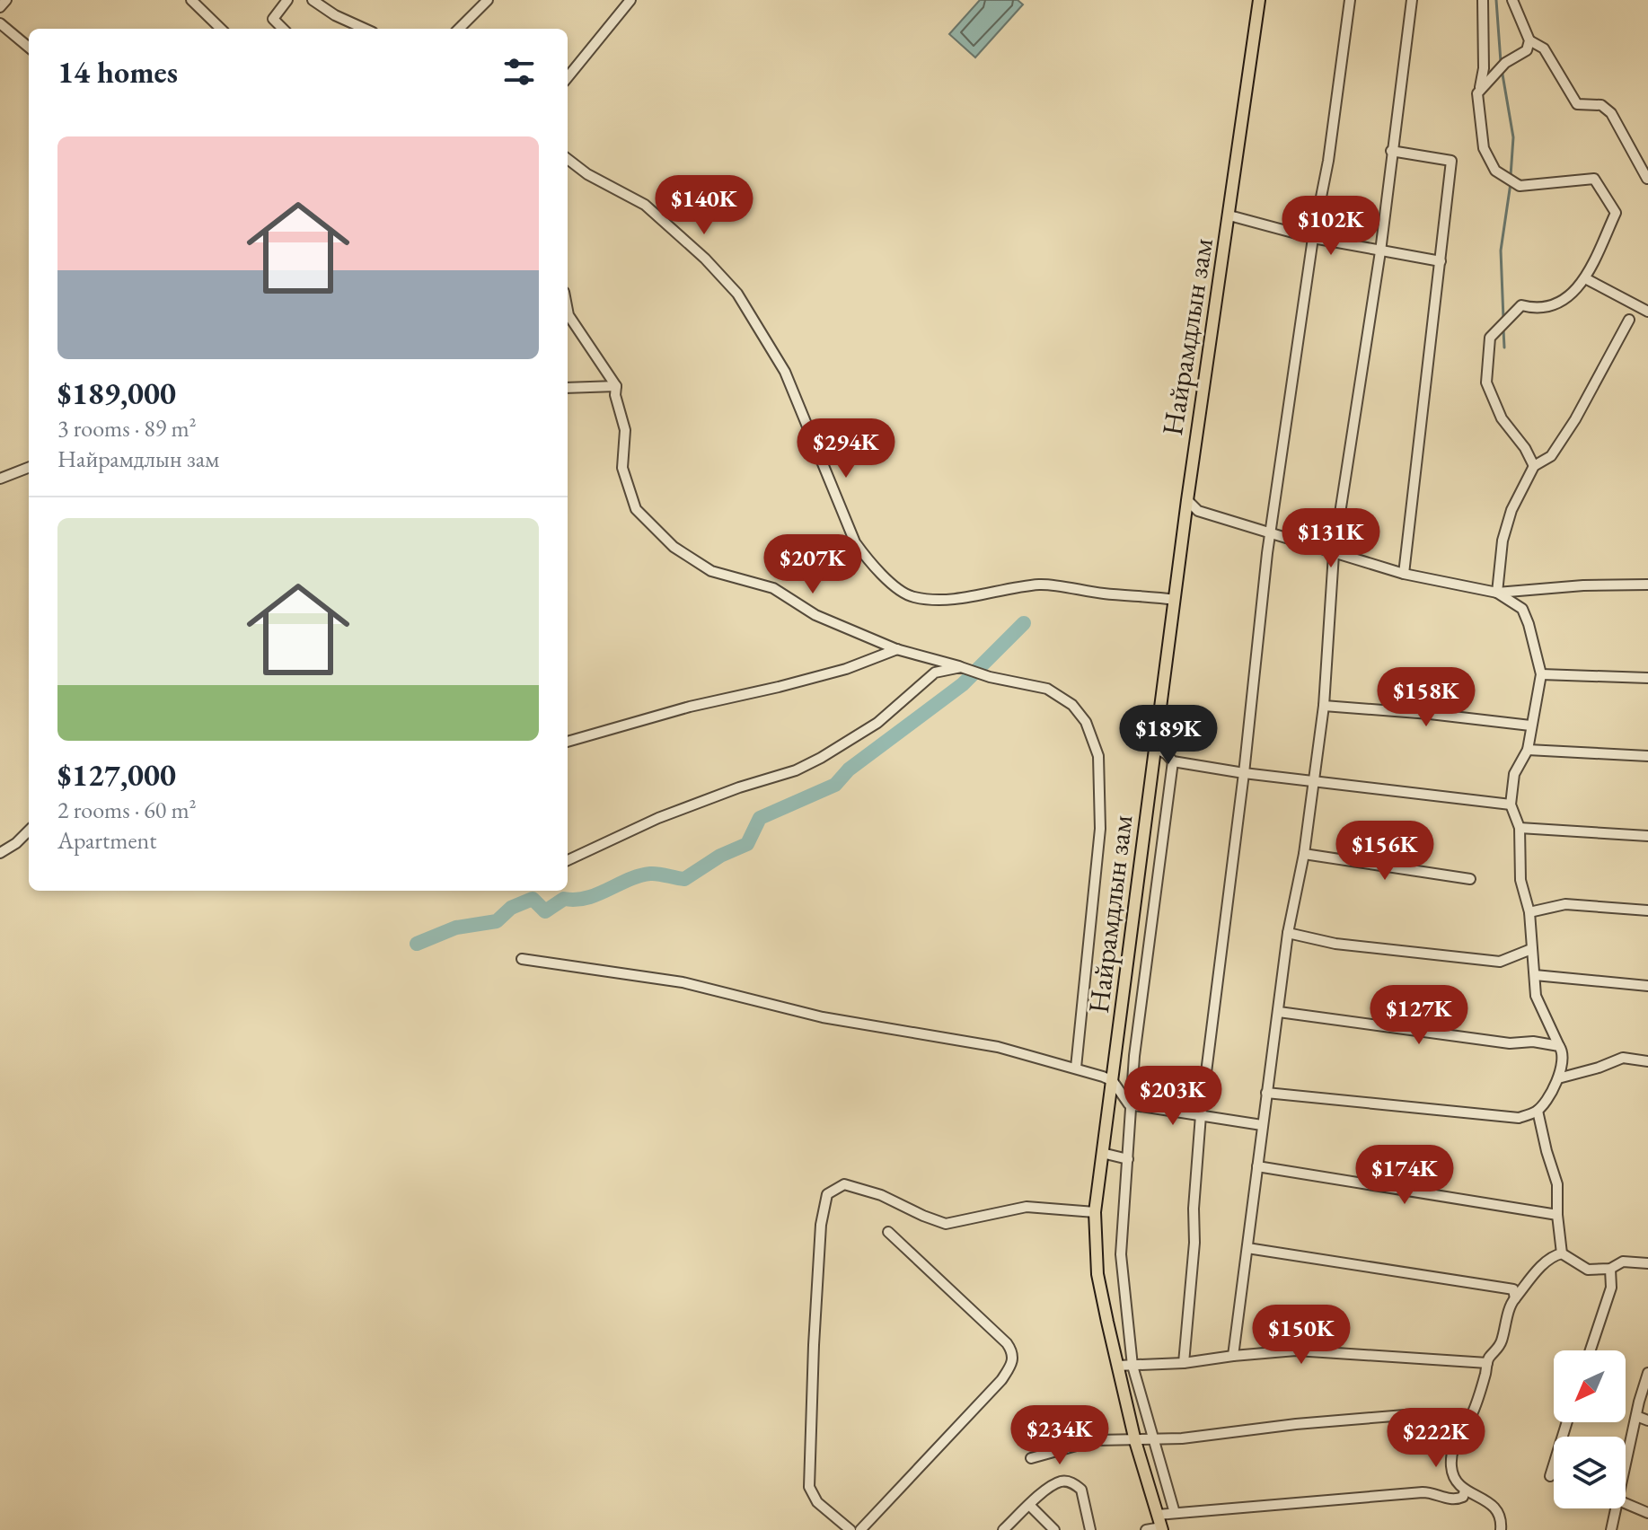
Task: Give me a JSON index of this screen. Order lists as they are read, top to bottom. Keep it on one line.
{"streets":{"main road":["Найрамдлын зам"]},"north":"bottom left","page":{"heading":"14 homes","list":[{"name":"$189,000","note":"3 rooms · 89 m² · Найрамдлын зам"},{"name":"$127,000","note":"2 rooms · 60 m² · Apartment"}],"price":["$140K","$102K","$294K","$131K","$207K","$158K","$189K","$156K","$127K","$203K","$174K","$150K","$234K","$222K"]}}
